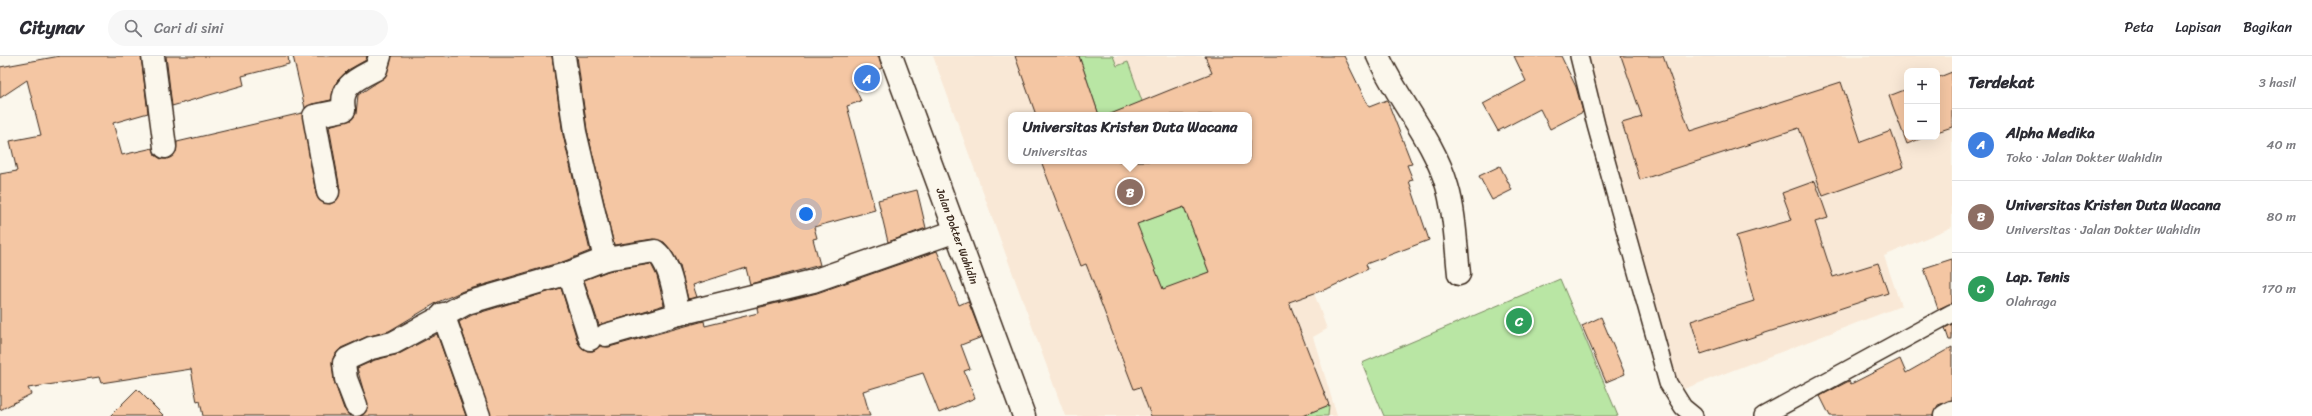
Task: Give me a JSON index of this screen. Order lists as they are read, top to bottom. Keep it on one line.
{"streets":{"street":["Jalan Dokter Wahidin"]},"page":{"header":"Citynav","search":"Cari di sini","nav":["Peta","Lapisan","Bagikan"],"heading":["Terdekat","3 hasil"],"pins":["A","B","C"],"map_buttons":["+","−"],"list":[{"mark":"A","name":"Alpha Medika","note":"Toko · Jalan Dokter Wahidin","value":"40 m"},{"mark":"B","name":"Universitas Kristen Duta Wacana","note":"Universitas · Jalan Dokter Wahidin","value":"80 m"},{"mark":"C","name":"Lap. Tenis","note":"Olahraga","value":"170 m"}],"popup":["Universitas Kristen Duta Wacana","Universitas"]}}
